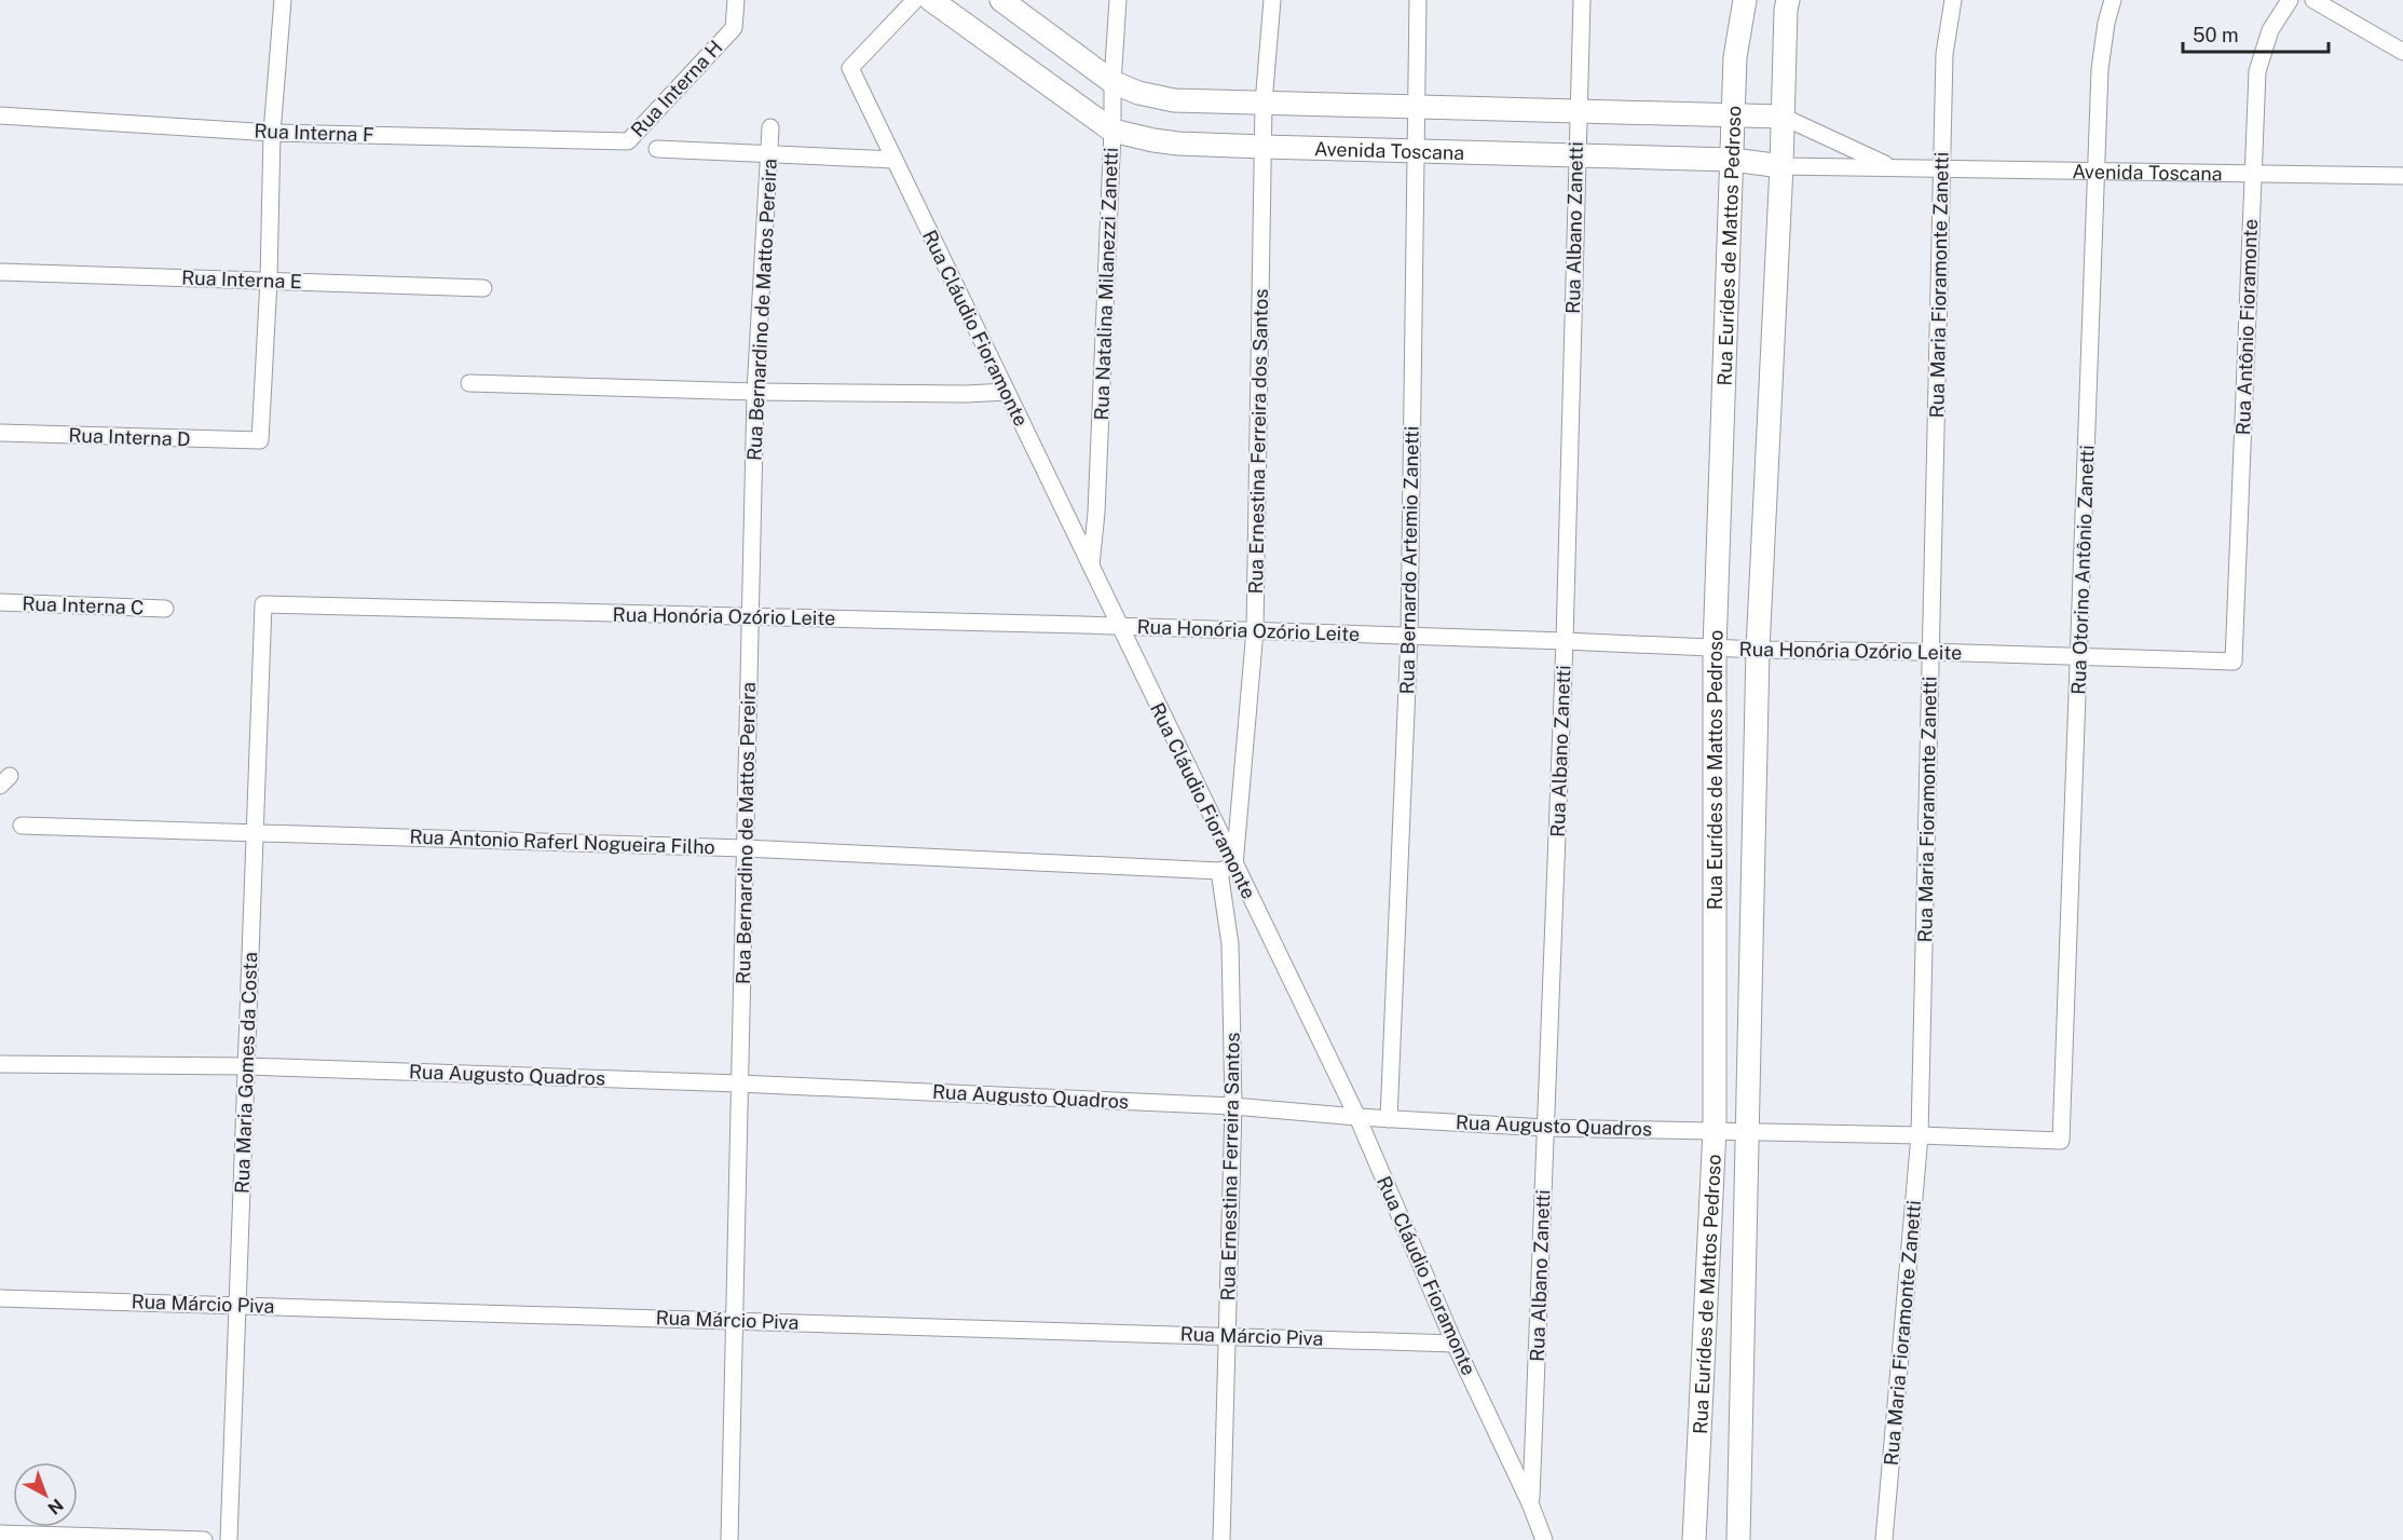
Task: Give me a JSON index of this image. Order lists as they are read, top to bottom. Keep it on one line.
{"streets":{"street":["Rua Interna H","Rua Interna F","Avenida Toscana","Rua Albano Zanetti","Rua Eurídes de Mattos Pedroso","Rua Interna E","Rua Natalina Milanezzi Zanetti","Rua Maria Fioramonte Zanetti","Rua Bernardino de Mattos Pereira","Rua Antônio Fioramonte","Rua Cláudio Fioramonte","Rua Interna D","Rua Ernestina Ferreira dos Santos","Rua Bernardo Artemio Zanetti","Rua Otorino Antônio Zanetti","Rua Interna C","Rua Honória Ozório Leite","Rua Antonio Raferl Nogueira Filho","Rua Maria Gomes da Costa","Rua Augusto Quadros","Rua Ernestina Ferreira Santos","Rua Márcio Piva"]},"crossings":[["Rua Interna H","Rua Interna F"],["Avenida Toscana","Rua Albano Zanetti"],["Avenida Toscana","Rua Eurídes de Mattos Pedroso"],["Avenida Toscana","Rua Natalina Milanezzi Zanetti"],["Avenida Toscana","Rua Maria Fioramonte Zanetti"],["Avenida Toscana","Rua Antônio Fioramonte"],["Avenida Toscana","Rua Ernestina Ferreira dos Santos"],["Avenida Toscana","Rua Bernardo Artemio Zanetti"],["Avenida Toscana","Rua Otorino Antônio Zanetti"],["Rua Albano Zanetti","Rua Cláudio Fioramonte"],["Rua Albano Zanetti","Rua Honória Ozório Leite"],["Rua Albano Zanetti","Rua Augusto Quadros"],["Rua Eurídes de Mattos Pedroso","Rua Honória Ozório Leite"],["Rua Eurídes de Mattos Pedroso","Rua Augusto Quadros"],["Rua Interna E","Rua Interna D"],["Rua Natalina Milanezzi Zanetti","Rua Cláudio Fioramonte"],["Rua Maria Fioramonte Zanetti","Rua Honória Ozório Leite"],["Rua Maria Fioramonte Zanetti","Rua Augusto Quadros"],["Rua Bernardino de Mattos Pereira","Rua Honória Ozório Leite"],["Rua Bernardino de Mattos Pereira","Rua Antonio Raferl Nogueira Filho"],["Rua Bernardino de Mattos Pereira","Rua Augusto Quadros"],["Rua Bernardino de Mattos Pereira","Rua Márcio Piva"],["Rua Antônio Fioramonte","Rua Honória Ozório Leite"],["Rua Cláudio Fioramonte","Rua Ernestina Ferreira dos Santos"],["Rua Cláudio Fioramonte","Rua Honória Ozório Leite"],["Rua Cláudio Fioramonte","Rua Antonio Raferl Nogueira Filho"],["Rua Cláudio Fioramonte","Rua Augusto Quadros"],["Rua Cláudio Fioramonte","Rua Ernestina Ferreira Santos"],["Rua Cláudio Fioramonte","Rua Márcio Piva"],["Rua Ernestina Ferreira dos Santos","Rua Honória Ozório Leite"],["Rua Ernestina Ferreira dos Santos","Rua Antonio Raferl Nogueira Filho"],["Rua Ernestina Ferreira dos Santos","Rua Ernestina Ferreira Santos"],["Rua Bernardo Artemio Zanetti","Rua Honória Ozório Leite"],["Rua Bernardo Artemio Zanetti","Rua Augusto Quadros"],["Rua Otorino Antônio Zanetti","Rua Honória Ozório Leite"],["Rua Otorino Antônio Zanetti","Rua Augusto Quadros"],["Rua Honória Ozório Leite","Rua Maria Gomes da Costa"],["Rua Antonio Raferl Nogueira Filho","Rua Maria Gomes da Costa"],["Rua Antonio Raferl Nogueira Filho","Rua Ernestina Ferreira Santos"],["Rua Maria Gomes da Costa","Rua Augusto Quadros"],["Rua Maria Gomes da Costa","Rua Márcio Piva"],["Rua Augusto Quadros","Rua Ernestina Ferreira Santos"],["Rua Ernestina Ferreira Santos","Rua Márcio Piva"]],"scale_bar":"50 m","north":"bottom right"}
